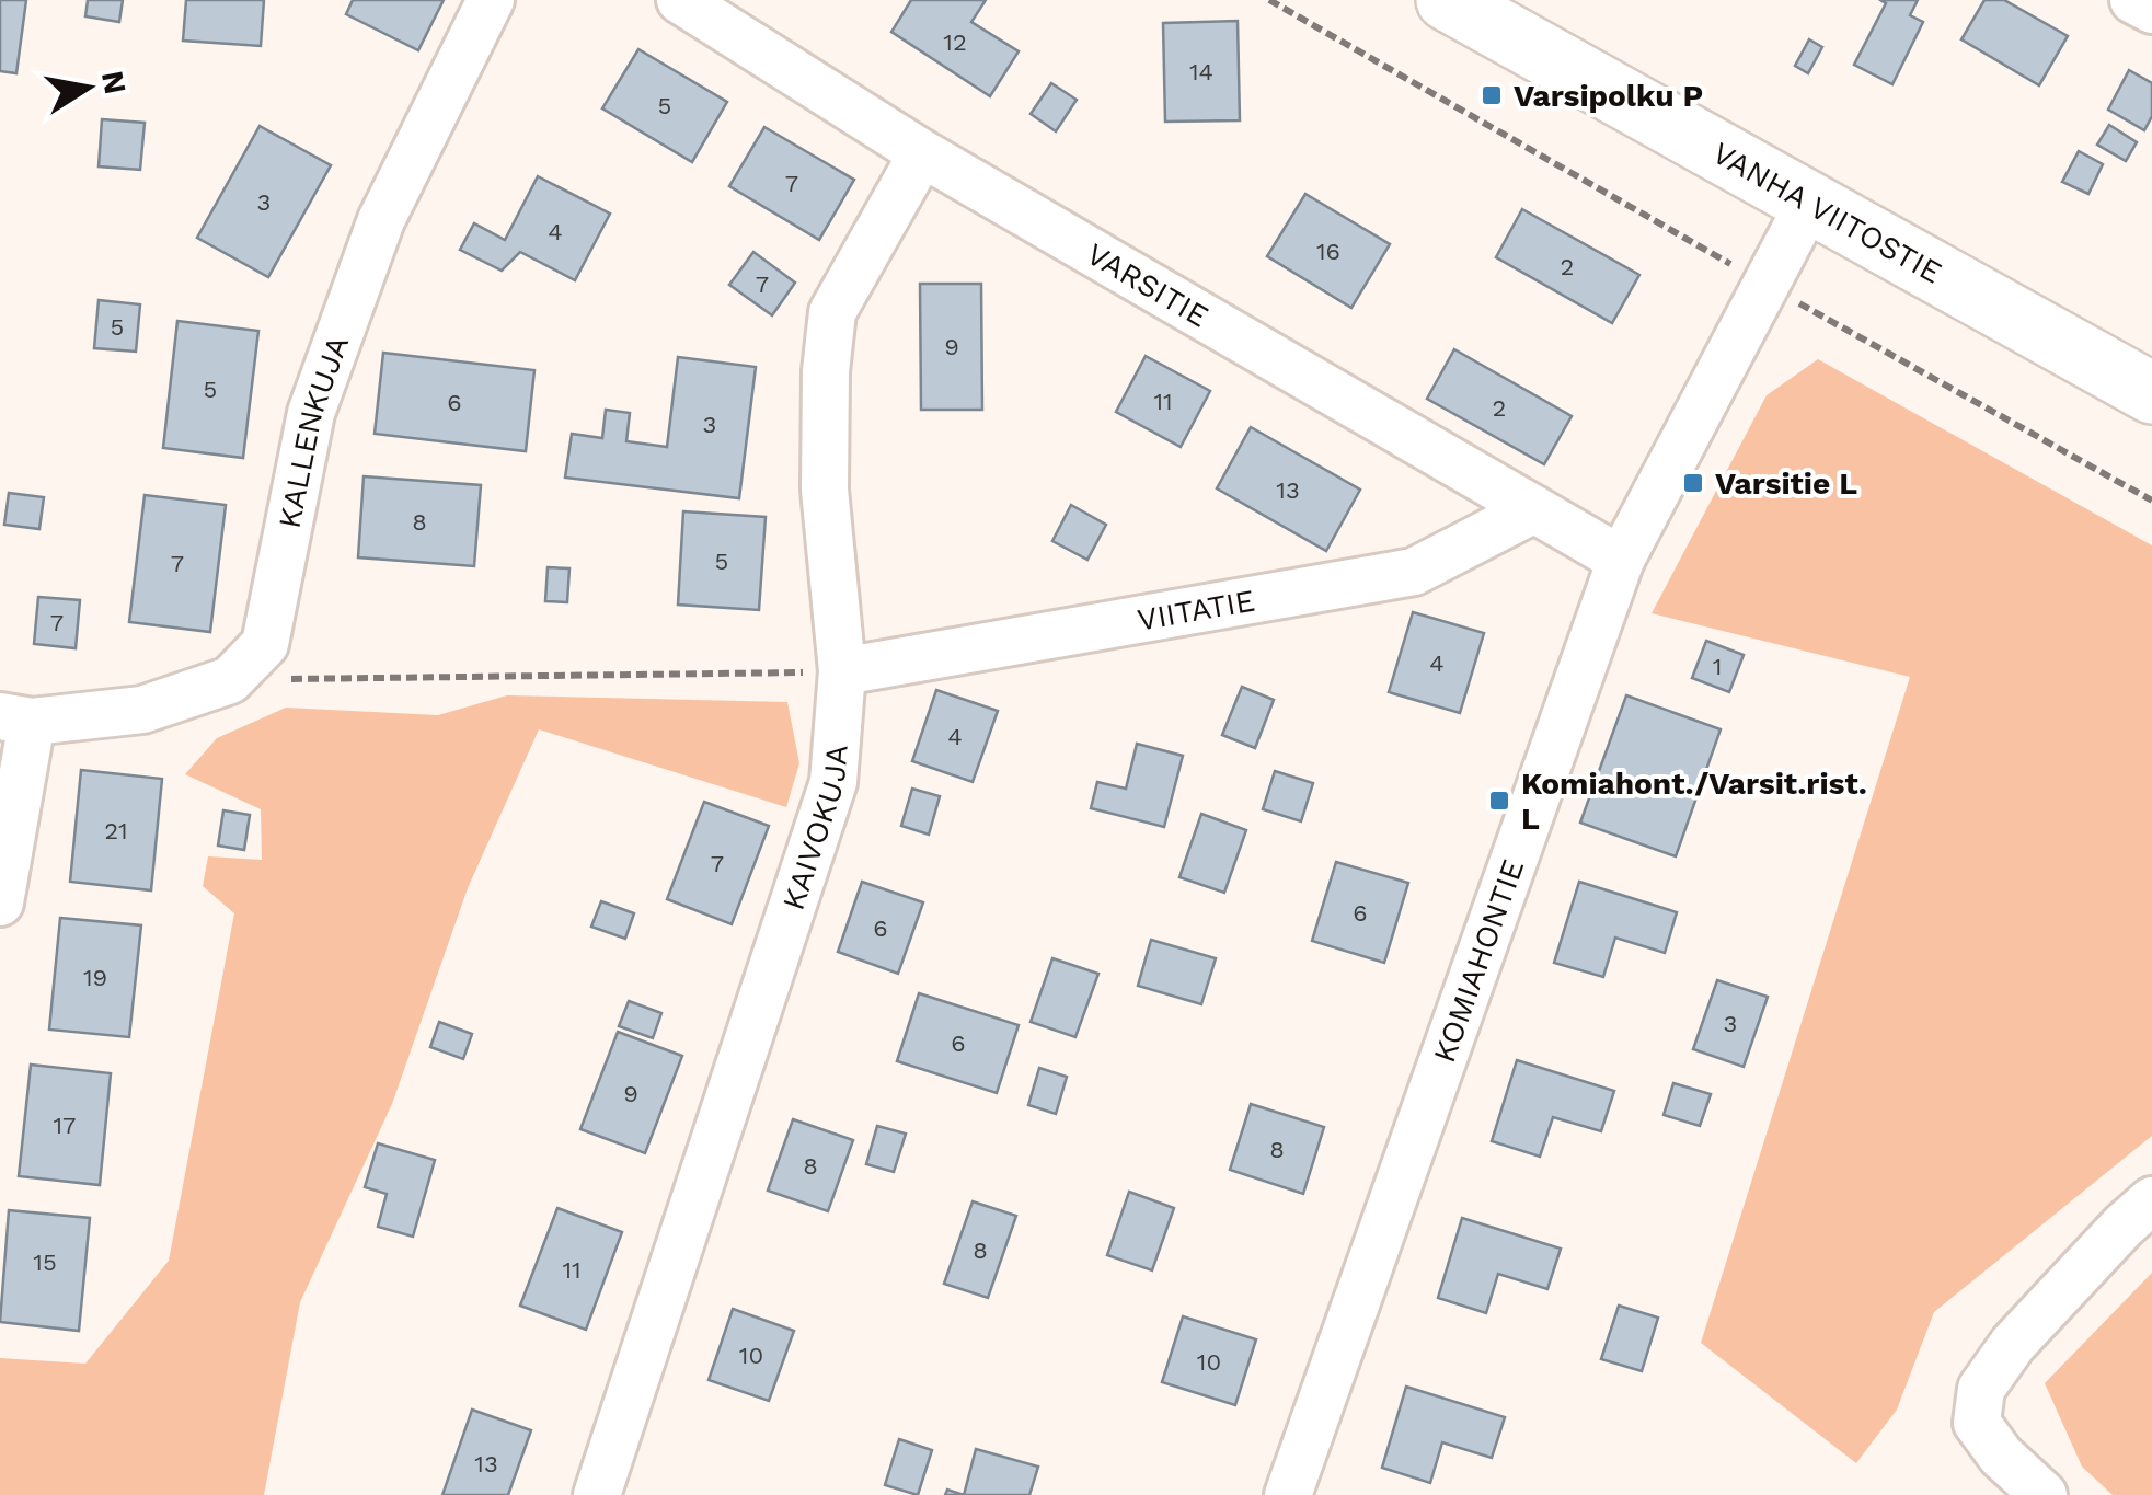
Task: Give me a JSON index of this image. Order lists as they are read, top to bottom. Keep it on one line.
{"streets":{"main road":["VANHA VIITOSTIE"],"street":["VARSITIE","KALLENKUJA","VIITATIE","KAIVOKUJA","KOMIAHONTIE"]},"crossings":[["VANHA VIITOSTIE","KOMIAHONTIE"],["VARSITIE","VIITATIE"],["VARSITIE","KAIVOKUJA"],["VARSITIE","KOMIAHONTIE"],["VIITATIE","KAIVOKUJA"]],"places":{"transit":["Varsipolku P","Varsitie L","Komiahont./Varsit.rist. L"]},"house_numbers":["12","14","5","7","3","4","16","2","7","5","9","5","11","6","2","3","13","8","5","7","7","4","1","4","21","7","6","6","19","3","6","9","17","8","8","8","15","11","10","10","13"],"north":"right"}
